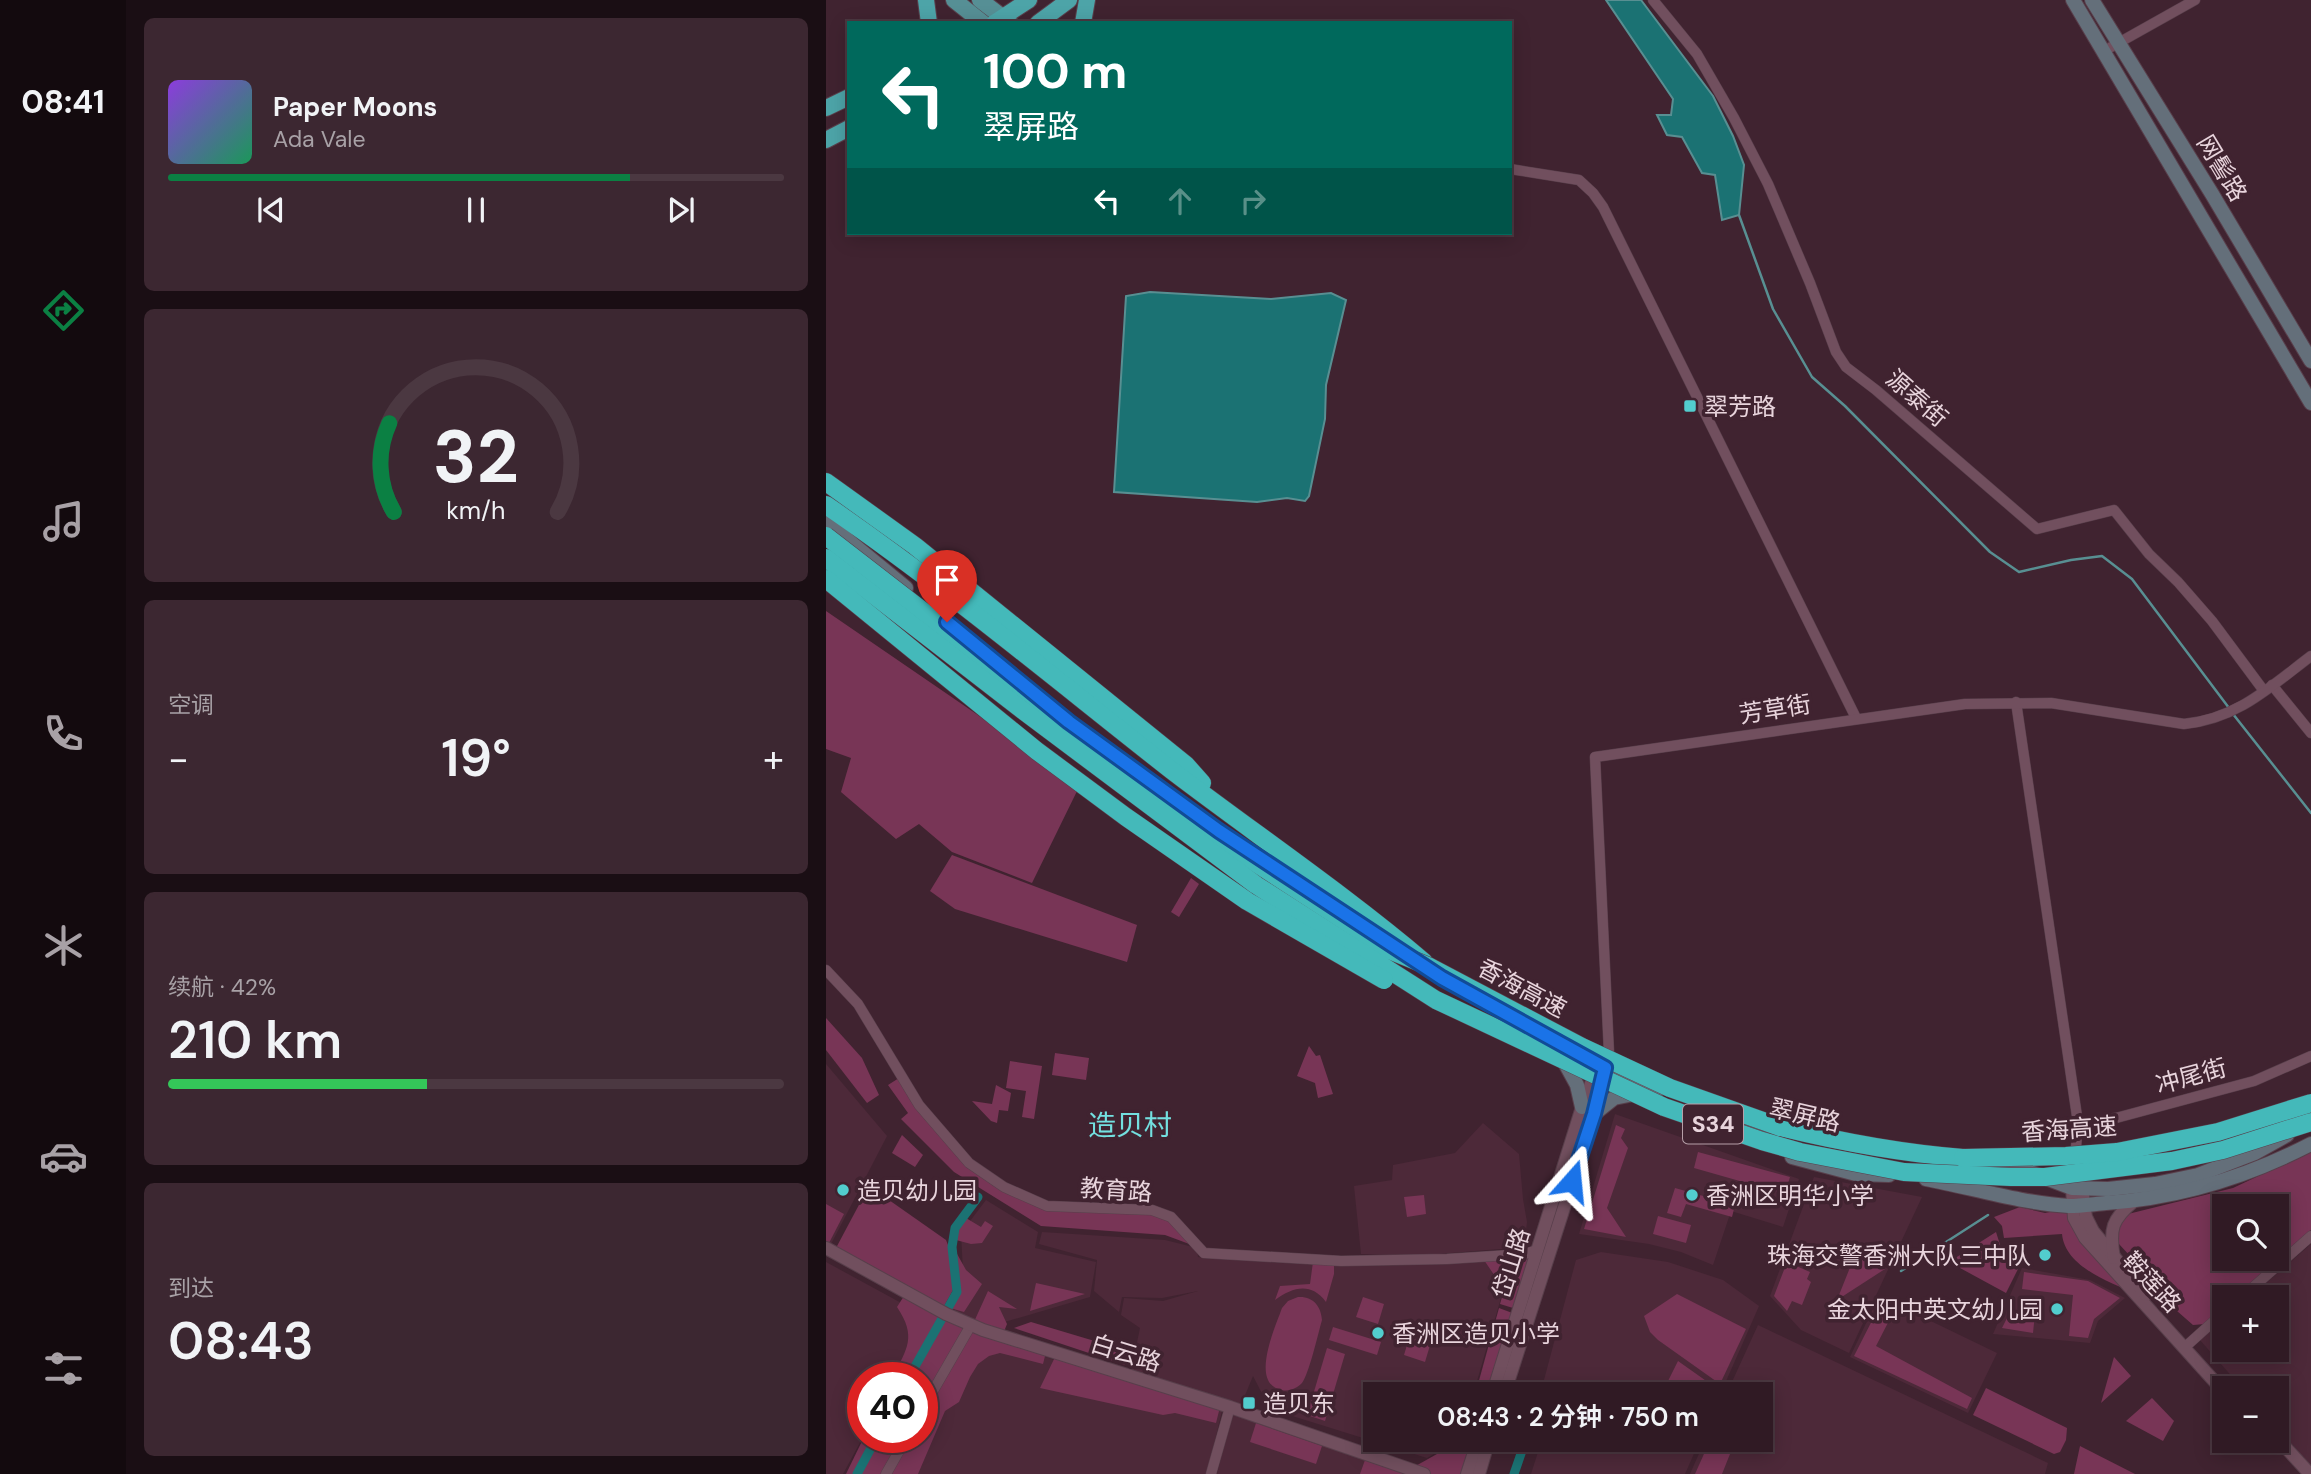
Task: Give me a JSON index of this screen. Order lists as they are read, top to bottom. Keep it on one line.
{"streets":{"highway":["香海高速","S34"],"main road":["网髻路","翠屏路"],"street":["源泰街","芳草街","冲尾街","教育路","岱山路","鞍莲路","白云路"]},"crossings":[["源泰街","芳草街"],["芳草街","翠屏路"],["芳草街","岱山路"],["香海高速","翠屏路"],["翠屏路","岱山路"],["翠屏路","鞍莲路"],["教育路","岱山路"]],"districts":["造贝村"],"places":{"transit":["翠芳路","造贝东"],"other":["造贝幼儿园","香洲区明华小学","珠海交警香洲大队三中队","金太阳中英文幼儿园","香洲区造贝小学"]},"page":{"tabs":"08:41","turn":["100 m","翠屏路"],"song":["Paper Moons","Ada Vale"],"tile":["空调",["续航 · 42%","210 km"],["到达","08:43"]],"heat":["−","19°","+"],"map_buttons":["+","−"],"limit":"40","trip":"08:43 · 2 分钟 · 750 m","gauge":["32","km/h"]}}
